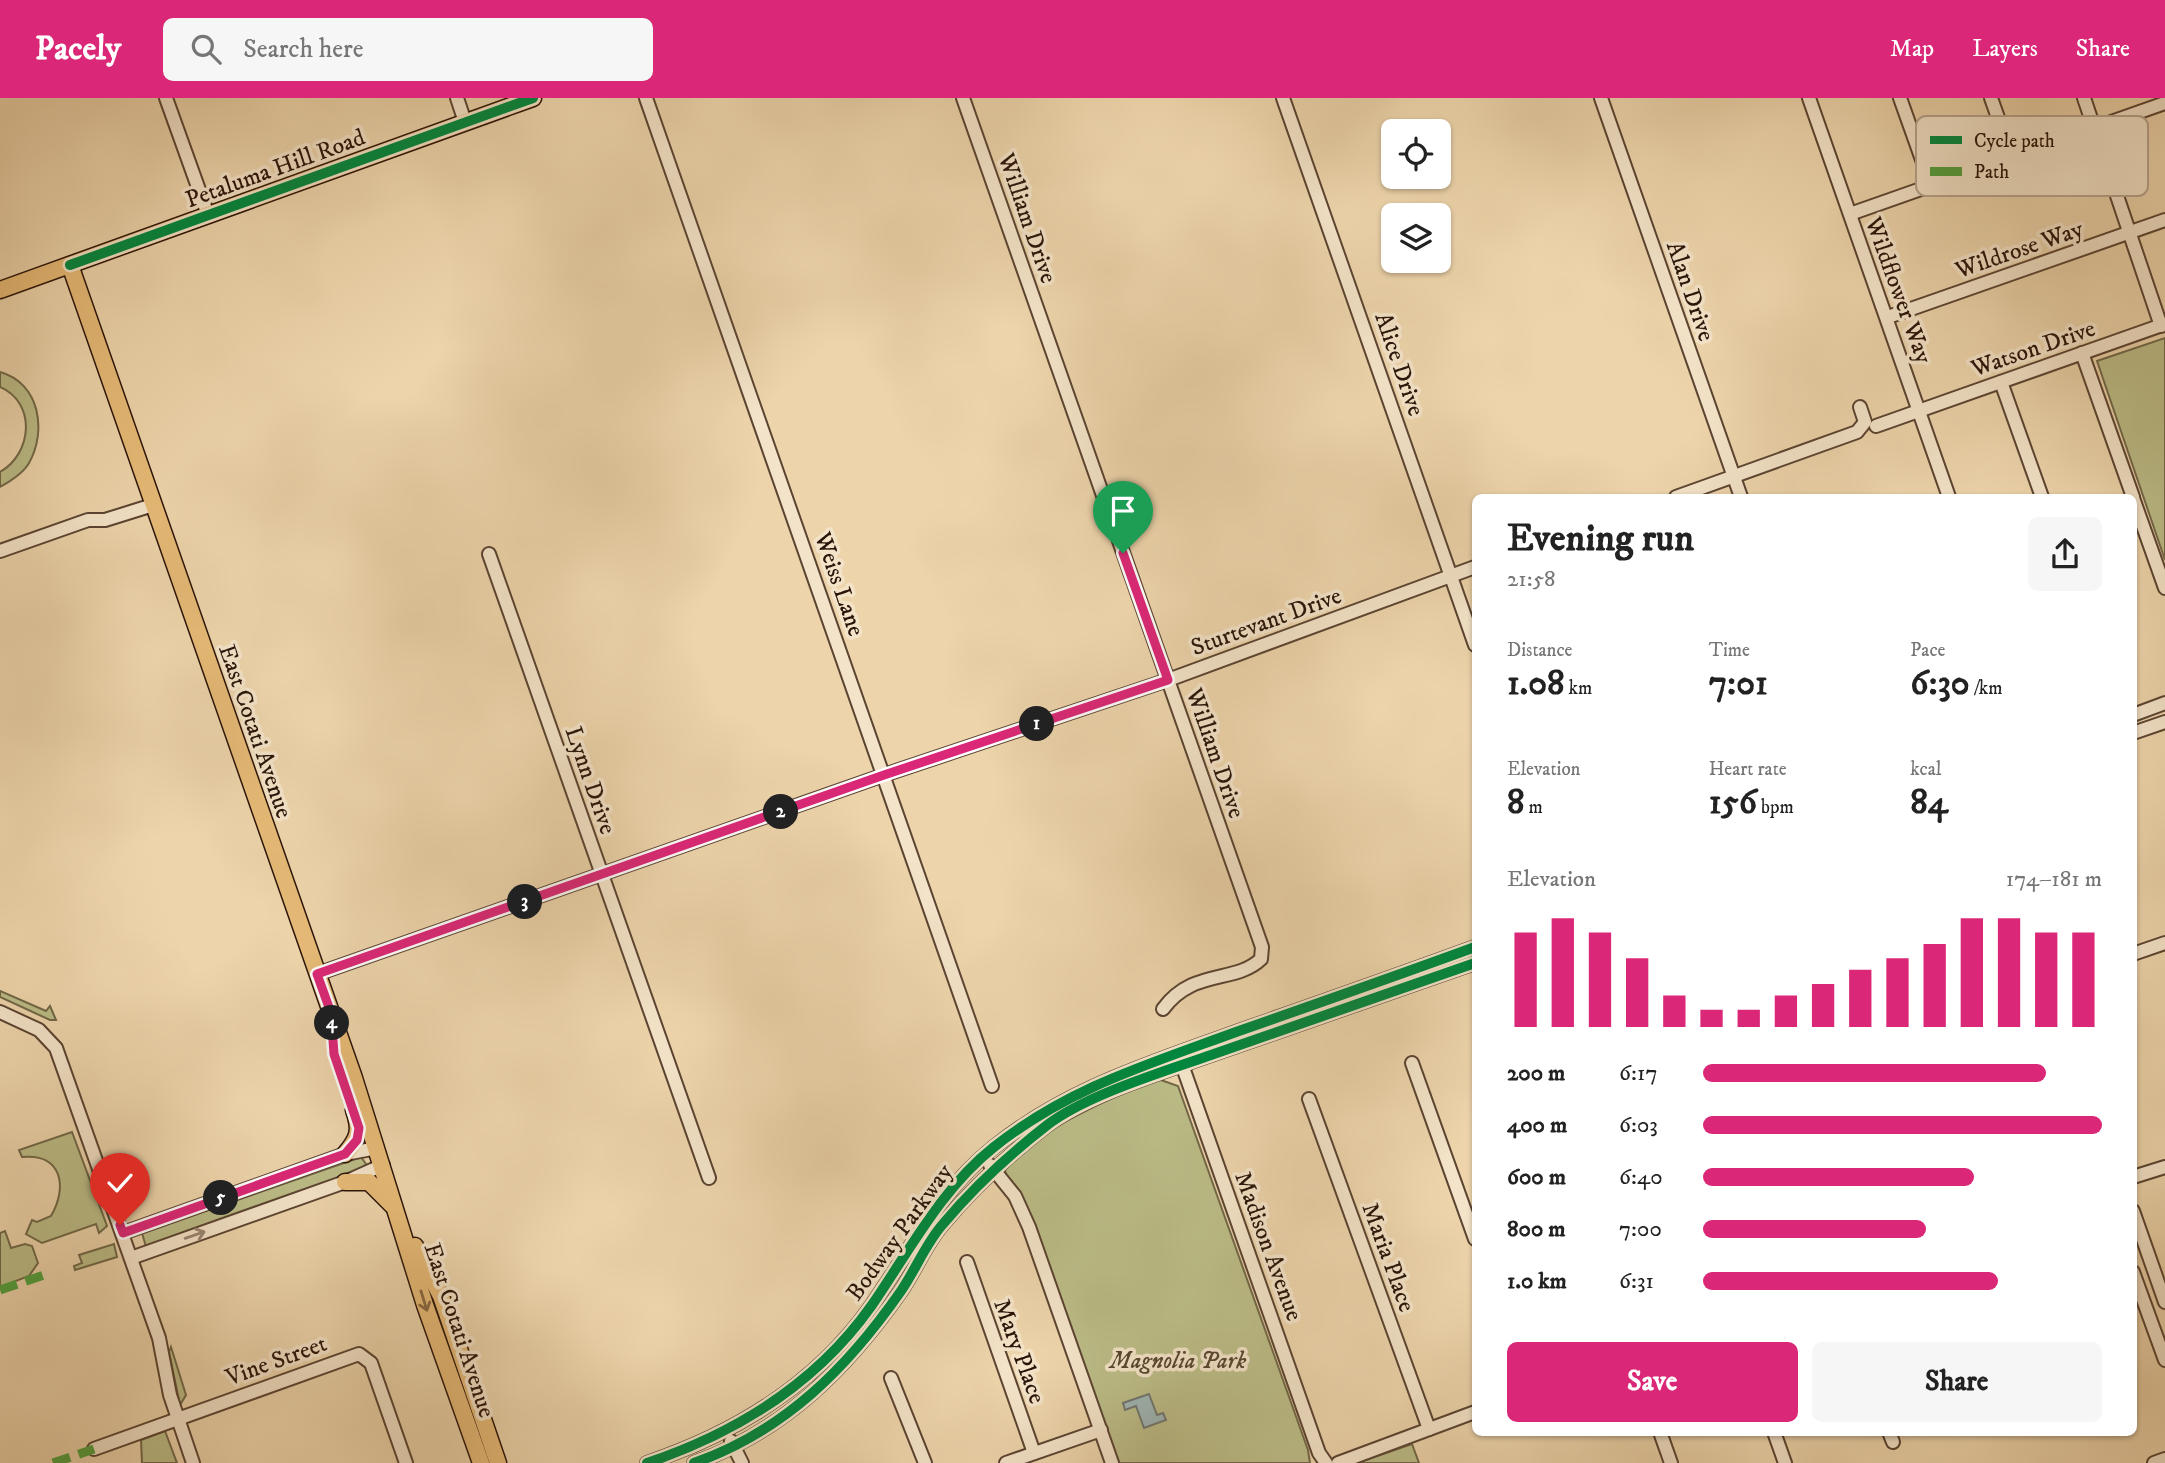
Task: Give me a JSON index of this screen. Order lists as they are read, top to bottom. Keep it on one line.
{"streets":{"main road":["Petaluma Hill Road","East Cotati Avenue"],"street":["William Drive","Wildrose Way","Wildflower Way","Alan Drive","Watson Drive","Alice Drive","Weiss Lane","Sturtevant Drive","Lynn Drive","Bodway Parkway","Madison Avenue","Maria Place","Mary Place","Vine Street"]},"crossings":[["Petaluma Hill Road","East Cotati Avenue"],["William Drive","Sturtevant Drive"],["Wildrose Way","Wildflower Way"],["Wildflower Way","Watson Drive"],["Alice Drive","Sturtevant Drive"],["Weiss Lane","Sturtevant Drive"],["Sturtevant Drive","East Cotati Avenue"],["Sturtevant Drive","Lynn Drive"],["Bodway Parkway","Madison Avenue"]],"parks":["Magnolia Park"],"legend":["Cycle path","Path"],"page":{"header":"Pacely","search":"Search here","nav":["Map","Layers","Share"],"heading":["Evening run","21:58"],"stats":[["Distance","1.08 km"],["Time","7:01"],["Pace","6:30 /km"],["Elevation","8 m"],["Heart rate","156 bpm"],["kcal","84"]],"pins":["1","2","3","4","5"],"chart":["Elevation","174–181 m"],"list":[{"name":"200 m","note":"6:17"},{"name":"400 m","note":"6:03"},{"name":"600 m","note":"6:40"},{"name":"800 m","note":"7:00"},{"name":"1.0 km","note":"6:31"}],"buttons":["Save","Share"]}}
